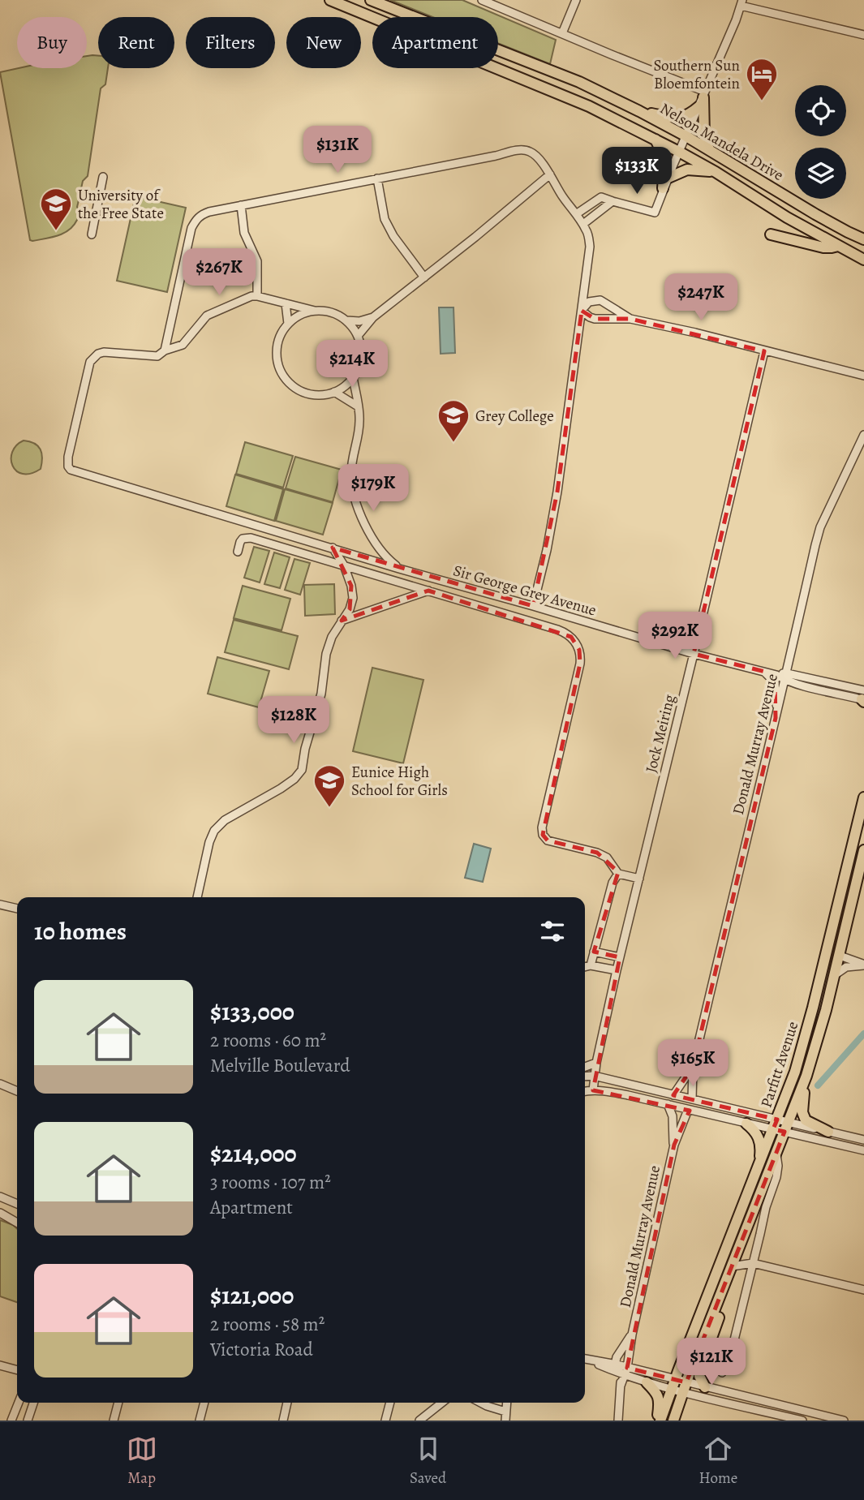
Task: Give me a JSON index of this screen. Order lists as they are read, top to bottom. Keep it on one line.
{"streets":{"highway":["Nelson Mandela Drive","Parfitt Avenue"],"street":["Sir George Grey Avenue","Jock Meiring","Donald Murray Avenue"]},"crossings":[["Sir George Grey Avenue","Jock Meiring"],["Sir George Grey Avenue","Donald Murray Avenue"]],"places":{"hotel":["Southern Sun Bloemfontein"],"school or university":["University of the Free State","Grey College","Eunice High School for Girls"]},"page":{"chip":["Buy","Rent","Filters","New","Apartment"],"price":["$131K","$133K","$267K","$247K","$214K","$179K","$292K","$128K","$165K","$121K"],"heading":"10 homes","list":[{"name":"$133,000","note":"2 rooms · 60 m² · Melville Boulevard"},{"name":"$214,000","note":"3 rooms · 107 m² · Apartment"},{"name":"$121,000","note":"2 rooms · 58 m² · Victoria Road"}],"tabs":["Map","Saved","Home"]}}
